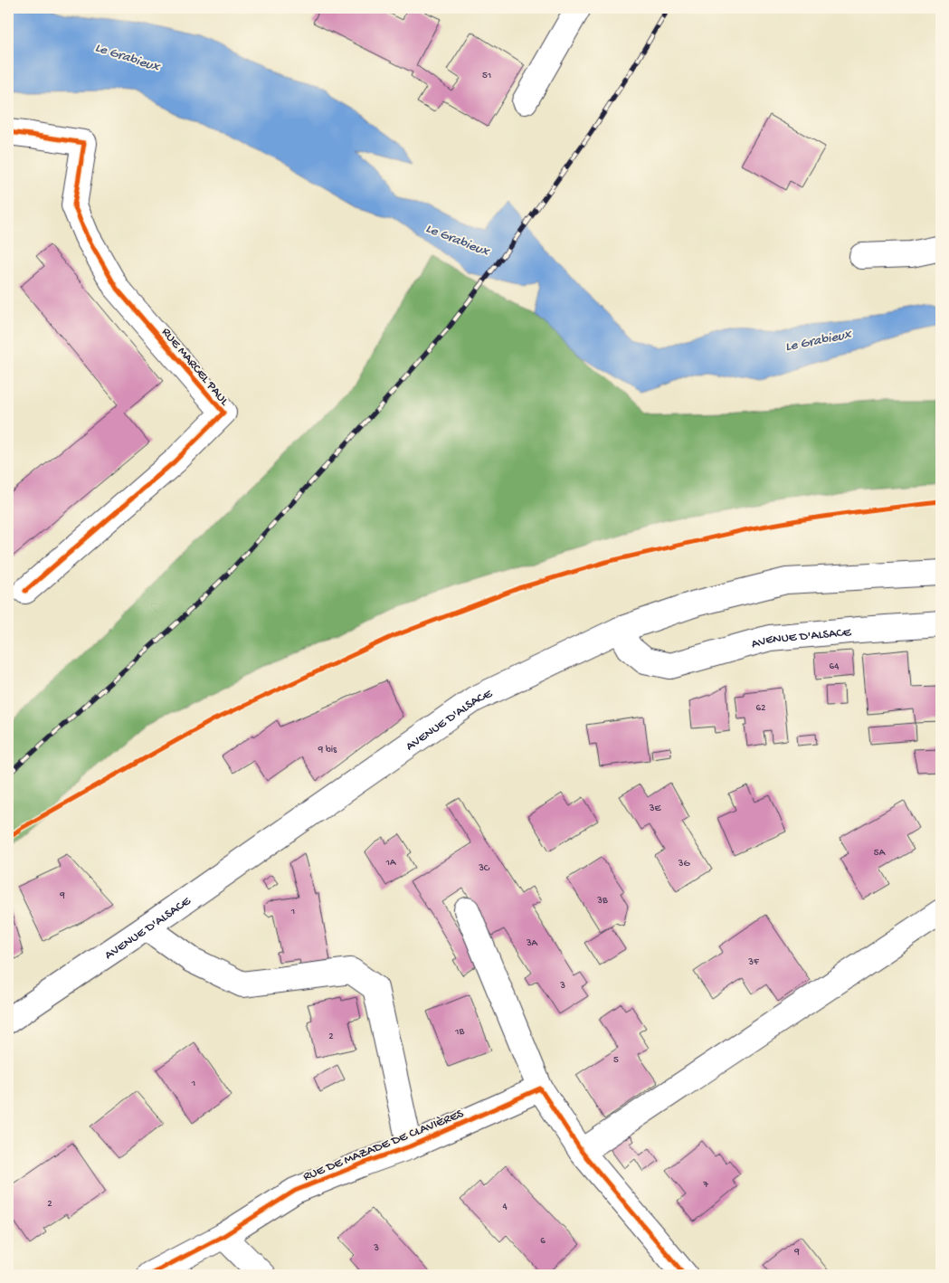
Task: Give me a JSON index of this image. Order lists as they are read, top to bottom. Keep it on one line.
{"streets":{"street":["RUE MARCEL PAUL","AVENUE D'ALSACE","RUE DE MAZADE DE CLAVIÈRES"]},"water":["Le Grabieux"],"house_numbers":["51","64","62","9 bis","3E","5A","1A","3G","3C","9","3B","1","3A","3F","3","1B","2","5","1","7","2","4","6","3","9"]}
